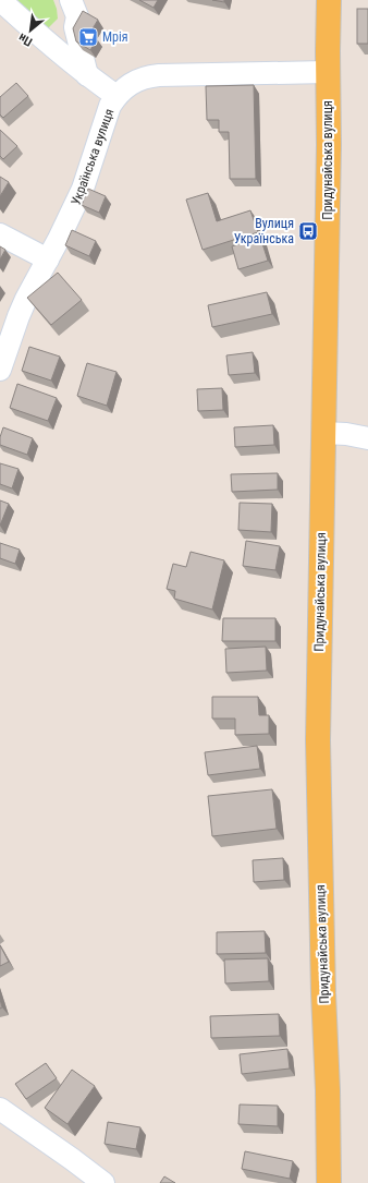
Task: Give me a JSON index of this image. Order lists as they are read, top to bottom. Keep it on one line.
{"streets":{"main road":["Придунайська вулиця"],"street":["Українська вулиця"]},"crossings":[["Українська вулиця","Придунайська вулиця"]],"places":{"supermarket":["Мрія"],"bus stop":["Вулиця Українська"]},"north":"bottom left"}
